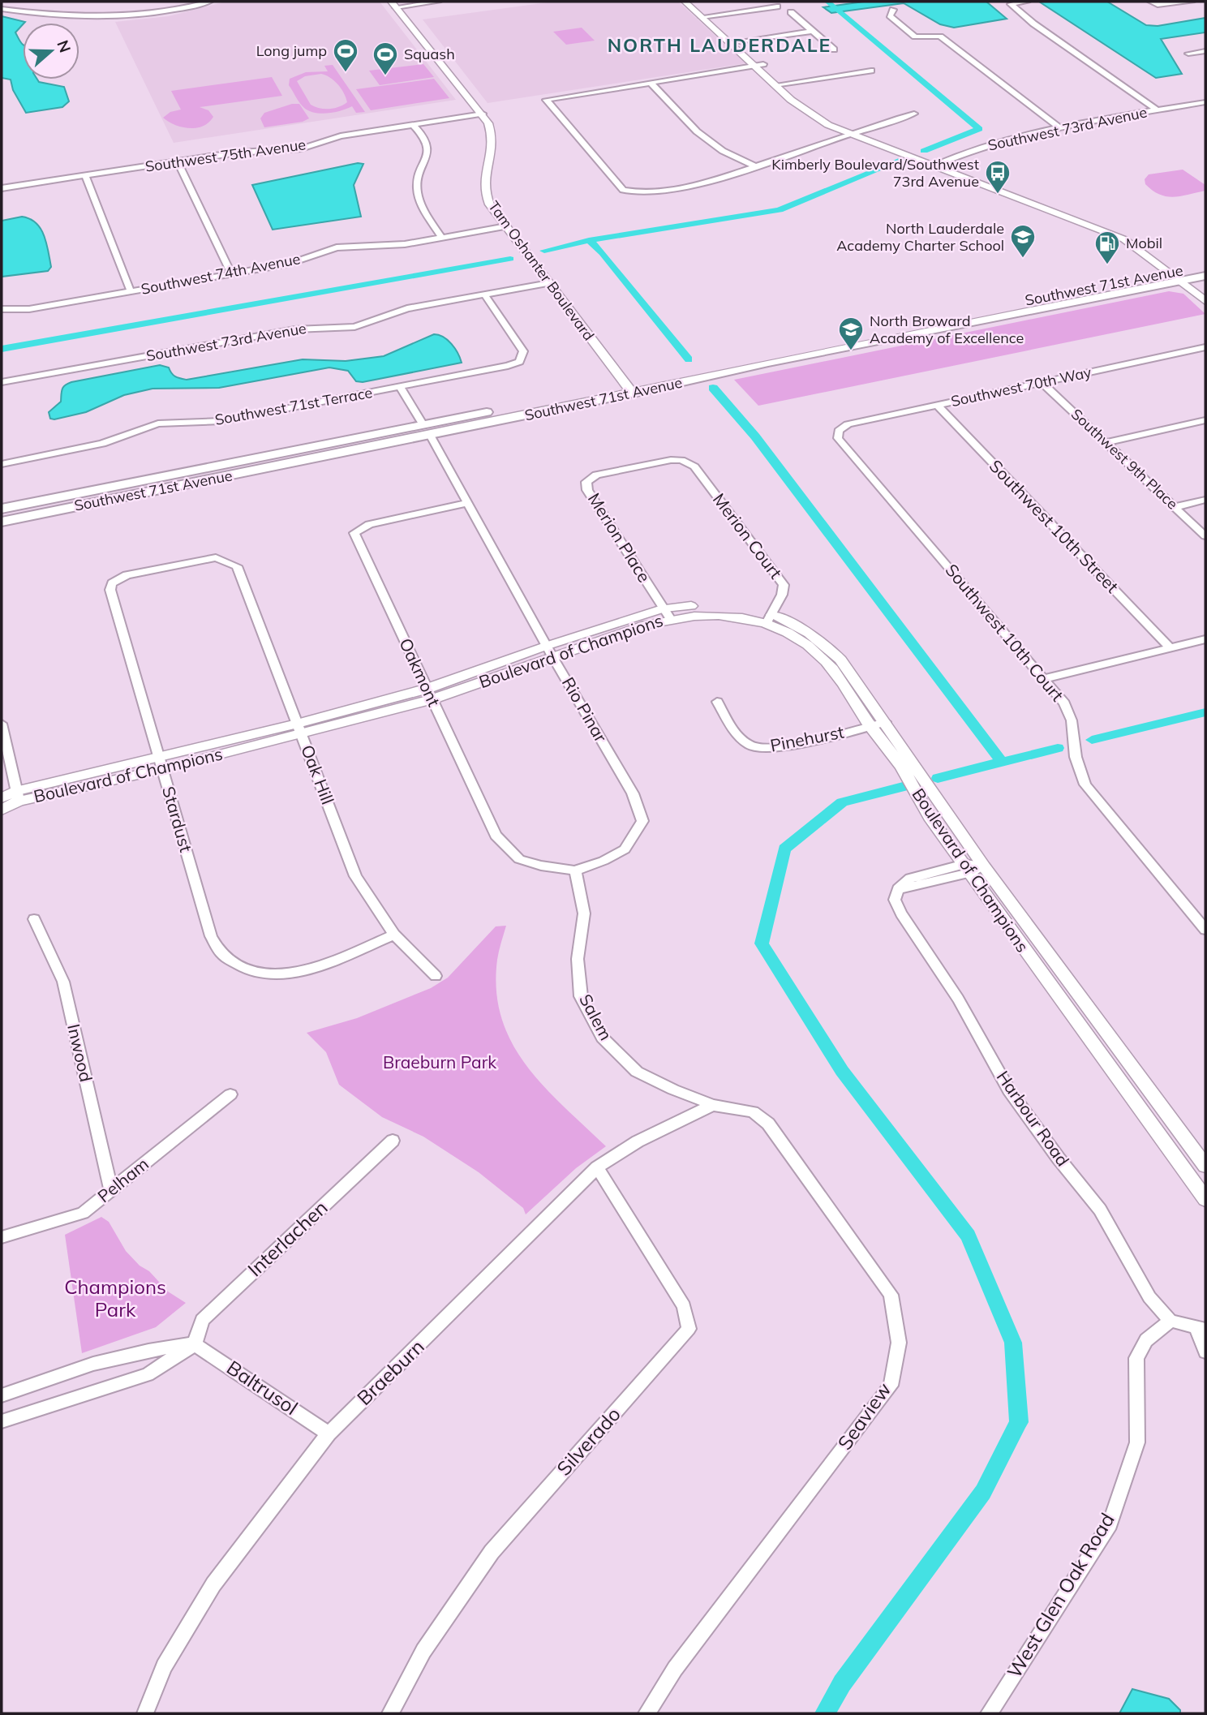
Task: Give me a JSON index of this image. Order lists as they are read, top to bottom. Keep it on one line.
{"streets":{"main road":["Southwest 71st Avenue"],"street":["Southwest 73rd Avenue","Southwest 75th Avenue","Tam Oshanter Boulevard","Southwest 74th Avenue","Southwest 70th Way","Southwest 71st Terrace","Southwest 9th Place","Southwest 10th Street","Merion Court","Merion Place","Southwest 10th Court","Boulevard of Champions","Oakmont","Rio Pinar","Pinehurst","Oak Hill","Stardust","Salem","Inwood","Harbour Road","Pelham","Interlachen","Braeburn","Baltrusol","Seaview","Silverado","West Glen Oak Road"]},"crossings":[["Southwest 73rd Avenue","Tam Oshanter Boulevard"],["Southwest 73rd Avenue","Southwest 71st Terrace"],["Southwest 75th Avenue","Tam Oshanter Boulevard"],["Tam Oshanter Boulevard","Southwest 74th Avenue"],["Tam Oshanter Boulevard","Southwest 71st Avenue"],["Southwest 71st Avenue","Rio Pinar"],["Southwest 70th Way","Southwest 9th Place"],["Southwest 70th Way","Southwest 10th Street"],["Southwest 70th Way","Southwest 10th Court"],["Southwest 71st Terrace","Rio Pinar"],["Merion Court","Merion Place"],["Merion Court","Boulevard of Champions"],["Merion Place","Boulevard of Champions"],["Boulevard of Champions","Oakmont"],["Boulevard of Champions","Rio Pinar"],["Boulevard of Champions","Pinehurst"],["Boulevard of Champions","Oak Hill"],["Boulevard of Champions","Stardust"],["Boulevard of Champions","Harbour Road"],["Oakmont","Rio Pinar"],["Oakmont","Salem"],["Rio Pinar","Salem"],["Oak Hill","Stardust"],["Salem","Braeburn"],["Salem","Seaview"],["Inwood","Pelham"],["Harbour Road","West Glen Oak Road"],["Interlachen","Baltrusol"],["Braeburn","Baltrusol"],["Braeburn","Seaview"],["Braeburn","Silverado"]],"districts":["NORTH LAUDERDALE"],"parks":["Braeburn Park","Champions Park"],"places":{"sports":["Long jump","Squash"],"bus stop":["Kimberly Boulevard/Southwest 73rd Avenue"],"school or university":["North Lauderdale Academy Charter School","North Broward Academy of Excellence"],"fuel station":["Mobil"]},"north":"right"}
